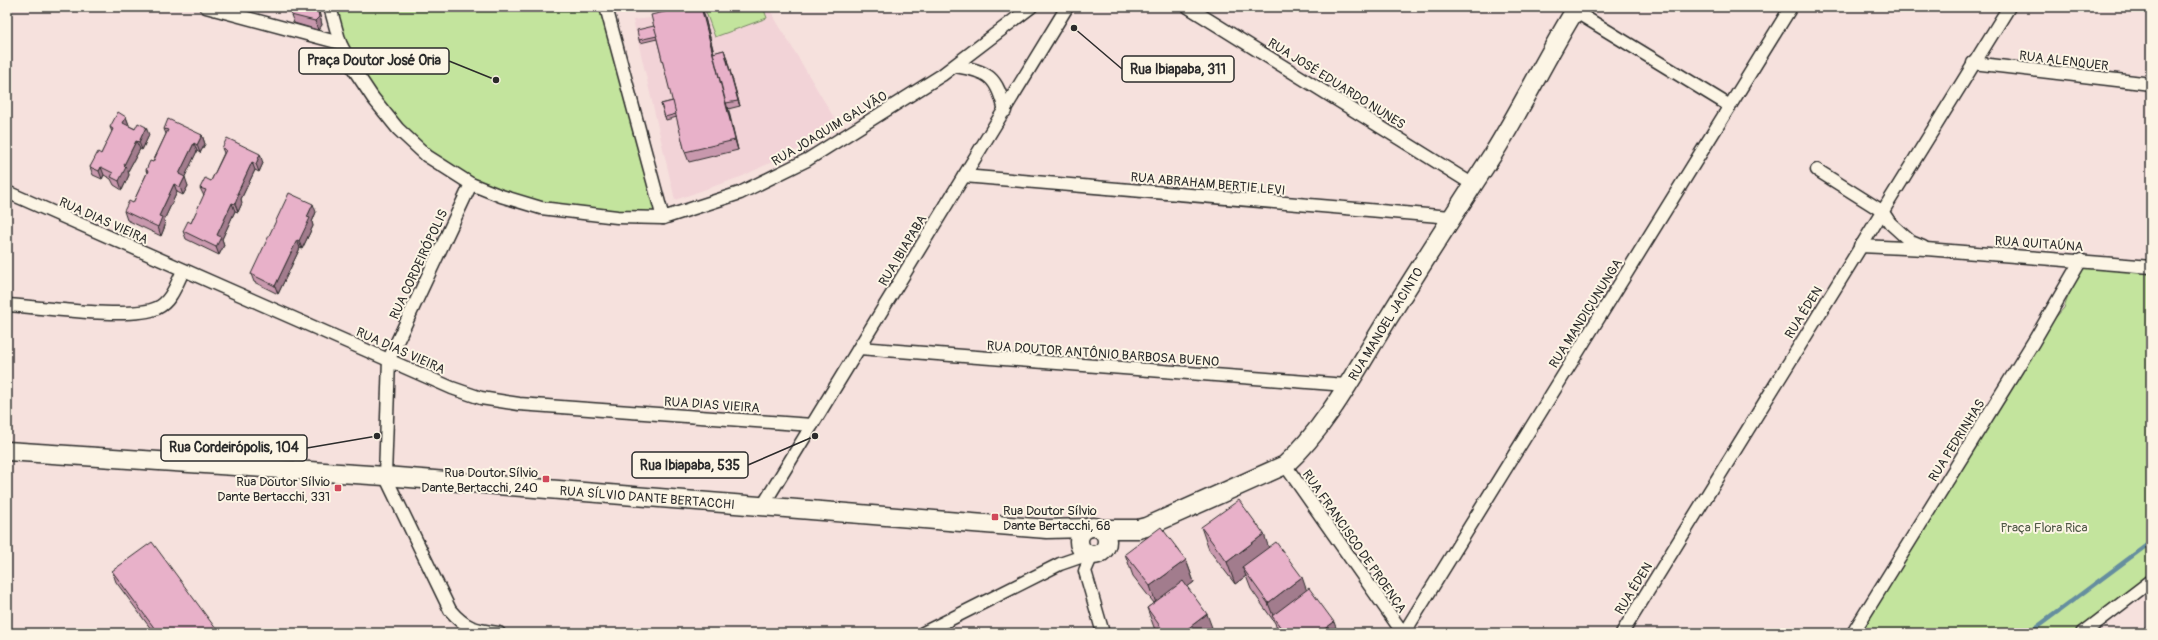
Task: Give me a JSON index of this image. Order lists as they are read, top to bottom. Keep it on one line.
{"streets":{"street":["RUA ALENQUER","RUA JOSÉ EDUARDO NUNES","RUA JOAQUIM GALVÃO","RUA ABRAHAM BERTIE LEVI","RUA DIAS VIEIRA","RUA QUITAÚNA","RUA IBIAPABA","RUA CORDEIRÓPOLIS","RUA ÉDEN","RUA MANDIÇUNUNGA","RUA MANOEL JACINTO","RUA DOUTOR ANTÔNIO BARBOSA BUENO","RUA PEDRINHAS","RUA SÍLVIO DANTE BERTACCHI","RUA FRANCISCO DE PROENÇA"]},"crossings":[["RUA ALENQUER","RUA ÉDEN"],["RUA JOSÉ EDUARDO NUNES","RUA MANOEL JACINTO"],["RUA JOAQUIM GALVÃO","RUA CORDEIRÓPOLIS"],["RUA ABRAHAM BERTIE LEVI","RUA IBIAPABA"],["RUA ABRAHAM BERTIE LEVI","RUA MANOEL JACINTO"],["RUA DIAS VIEIRA","RUA IBIAPABA"],["RUA DIAS VIEIRA","RUA CORDEIRÓPOLIS"],["RUA QUITAÚNA","RUA ÉDEN"],["RUA QUITAÚNA","RUA PEDRINHAS"],["RUA IBIAPABA","RUA DOUTOR ANTÔNIO BARBOSA BUENO"],["RUA IBIAPABA","RUA SÍLVIO DANTE BERTACCHI"],["RUA CORDEIRÓPOLIS","RUA SÍLVIO DANTE BERTACCHI"],["RUA MANDIÇUNUNGA","RUA FRANCISCO DE PROENÇA"],["RUA MANOEL JACINTO","RUA DOUTOR ANTÔNIO BARBOSA BUENO"],["RUA MANOEL JACINTO","RUA SÍLVIO DANTE BERTACCHI"],["RUA MANOEL JACINTO","RUA FRANCISCO DE PROENÇA"]],"parks":["Praça Flora Rica"],"places":{"other":["Rua Ibiapaba, 311","Praça Doutor José Oria","Rua Cordeirópolis, 104","Rua Ibiapaba, 535"],"transit":["Rua Doutor Sílvio Dante Bertacchi, 240","Rua Doutor Sílvio Dante Bertacchi, 331","Rua Doutor Sílvio Dante Bertacchi, 68"]}}
